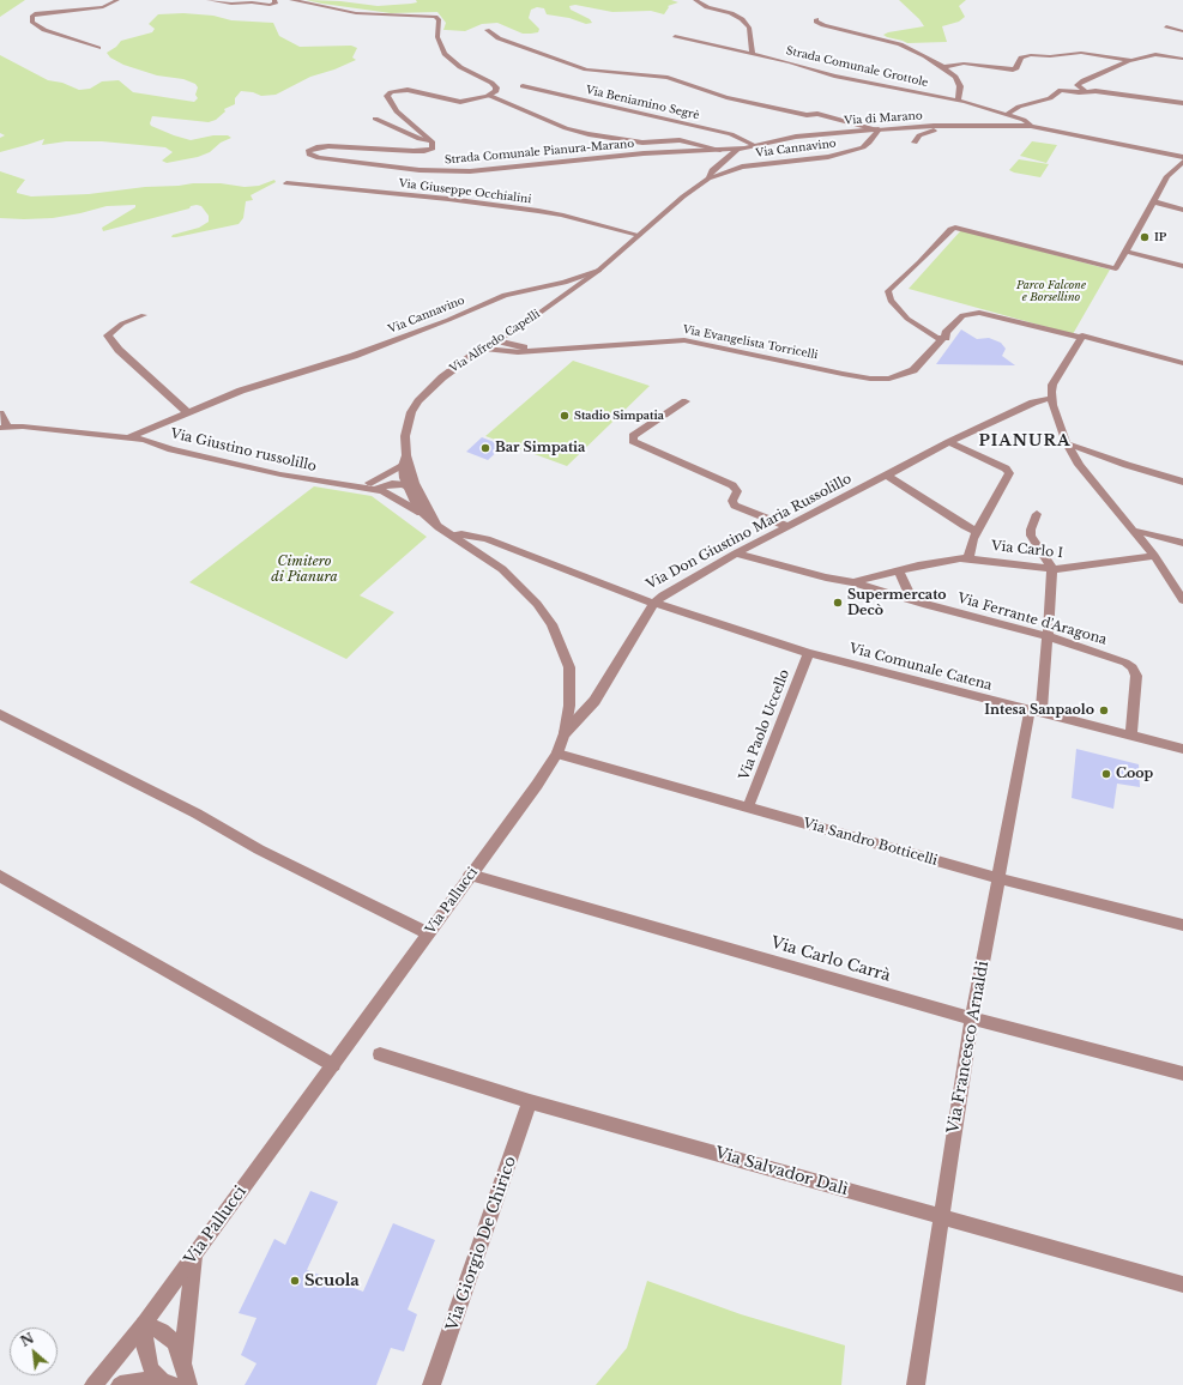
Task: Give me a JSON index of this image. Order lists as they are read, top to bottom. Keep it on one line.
{"streets":{"street":["Strada Comunale Grottole","Via Beniamino Segrè","Via di Marano","Via Cannavino","Strada Comunale Pianura-Marano","Via Giuseppe Occhialini","Via Alfredo Capelli","Via Evangelista Torricelli","Via Giustino russolillo","Via Don Giustino Maria Russolillo","Via Carlo I","Via Ferrante d'Aragona","Via Comunale Catena","Via Paolo Uccello","Via Sandro Botticelli","Via Pallucci","Via Carlo Carrà","Via Francesco Arnaldi","Via Salvador Dalì","Via Giorgio De Chirico"]},"crossings":[["Strada Comunale Grottole","Via di Marano"],["Via Beniamino Segrè","Via di Marano"],["Via di Marano","Via Cannavino"],["Via di Marano","Strada Comunale Pianura-Marano"],["Via Cannavino","Strada Comunale Pianura-Marano"],["Via Cannavino","Via Giuseppe Occhialini"],["Via Cannavino","Via Alfredo Capelli"],["Via Cannavino","Via Giustino russolillo"],["Via Alfredo Capelli","Via Evangelista Torricelli"],["Via Alfredo Capelli","Via Don Giustino Maria Russolillo"],["Via Alfredo Capelli","Via Pallucci"],["Via Don Giustino Maria Russolillo","Via Carlo I"],["Via Don Giustino Maria Russolillo","Via Comunale Catena"],["Via Don Giustino Maria Russolillo","Via Pallucci"],["Via Carlo I","Via Ferrante d'Aragona"],["Via Carlo I","Via Francesco Arnaldi"],["Via Ferrante d'Aragona","Via Comunale Catena"],["Via Ferrante d'Aragona","Via Francesco Arnaldi"],["Via Comunale Catena","Via Paolo Uccello"],["Via Comunale Catena","Via Pallucci"],["Via Comunale Catena","Via Francesco Arnaldi"],["Via Paolo Uccello","Via Sandro Botticelli"],["Via Sandro Botticelli","Via Pallucci"],["Via Sandro Botticelli","Via Francesco Arnaldi"],["Via Pallucci","Via Carlo Carrà"],["Via Carlo Carrà","Via Francesco Arnaldi"],["Via Francesco Arnaldi","Via Salvador Dalì"],["Via Salvador Dalì","Via Giorgio De Chirico"]],"districts":["PIANURA"],"parks":["Parco Falcone e Borsellino","Cimitero di Pianura"],"places":["IP","Stadio Simpatia","Bar Simpatia","Supermercato Decò","Intesa Sanpaolo","Coop","Scuola"],"north":"top left"}
